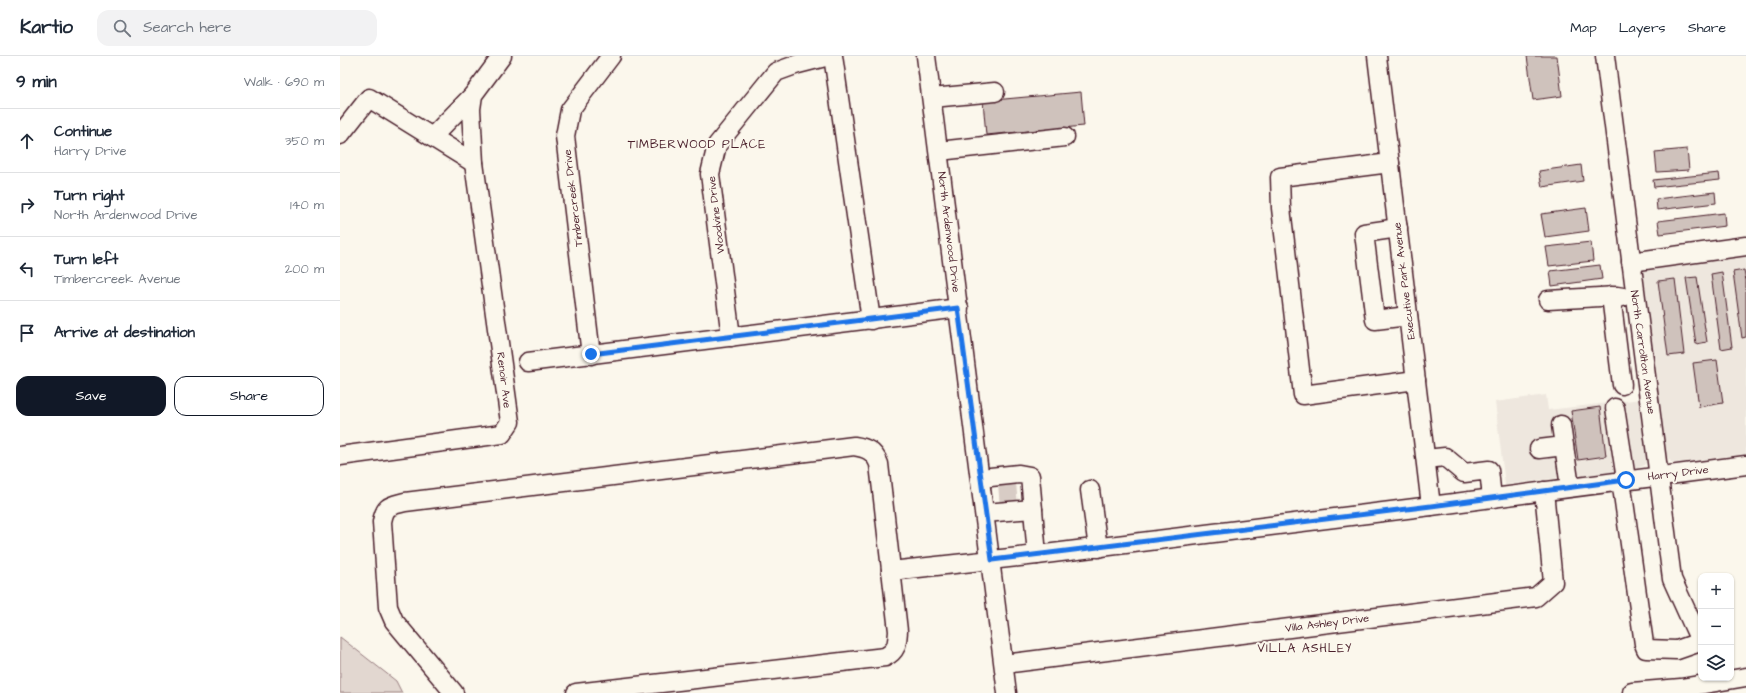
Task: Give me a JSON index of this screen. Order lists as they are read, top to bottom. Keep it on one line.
{"streets":{"street":["Timbercreek Drive","Woodvine Drive","North Ardenwood Drive","Executive Park Avenue","North Carrollton Avenue","Renoir Ave","Harry Drive","Villa Ashley Drive"]},"crossings":[["North Ardenwood Drive","Harry Drive"],["North Ardenwood Drive","Villa Ashley Drive"],["Executive Park Avenue","Harry Drive"],["North Carrollton Avenue","Harry Drive"],["Harry Drive","Villa Ashley Drive"]],"districts":["TIMBERWOOD PLACE","VILLA ASHLEY"],"page":{"header":"Kartio","search":"Search here","nav":["Map","Layers","Share"],"heading":["9 min","Walk · 690 m"],"list":[["Continue","Harry Drive","350 m"],["Turn right","North Ardenwood Drive","140 m"],["Turn left","Timbercreek Avenue","200 m"],"Arrive at destination"],"buttons":["Save","Share"],"map_buttons":["+","−"]}}
